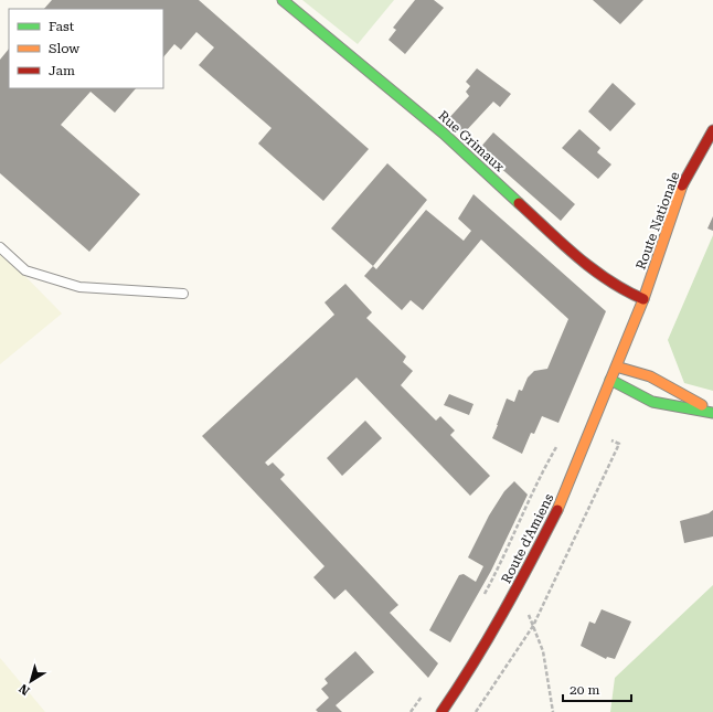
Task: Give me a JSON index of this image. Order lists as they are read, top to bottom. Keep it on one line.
{"streets":{"street":["Rue Grimaux","Route Nationale","Route d'Amiens"]},"crossings":[["Rue Grimaux","Route Nationale"],["Route Nationale","Route d'Amiens"]],"legend":["Fast","Slow","Jam"],"scale_bar":"20 m","north":"bottom left"}
